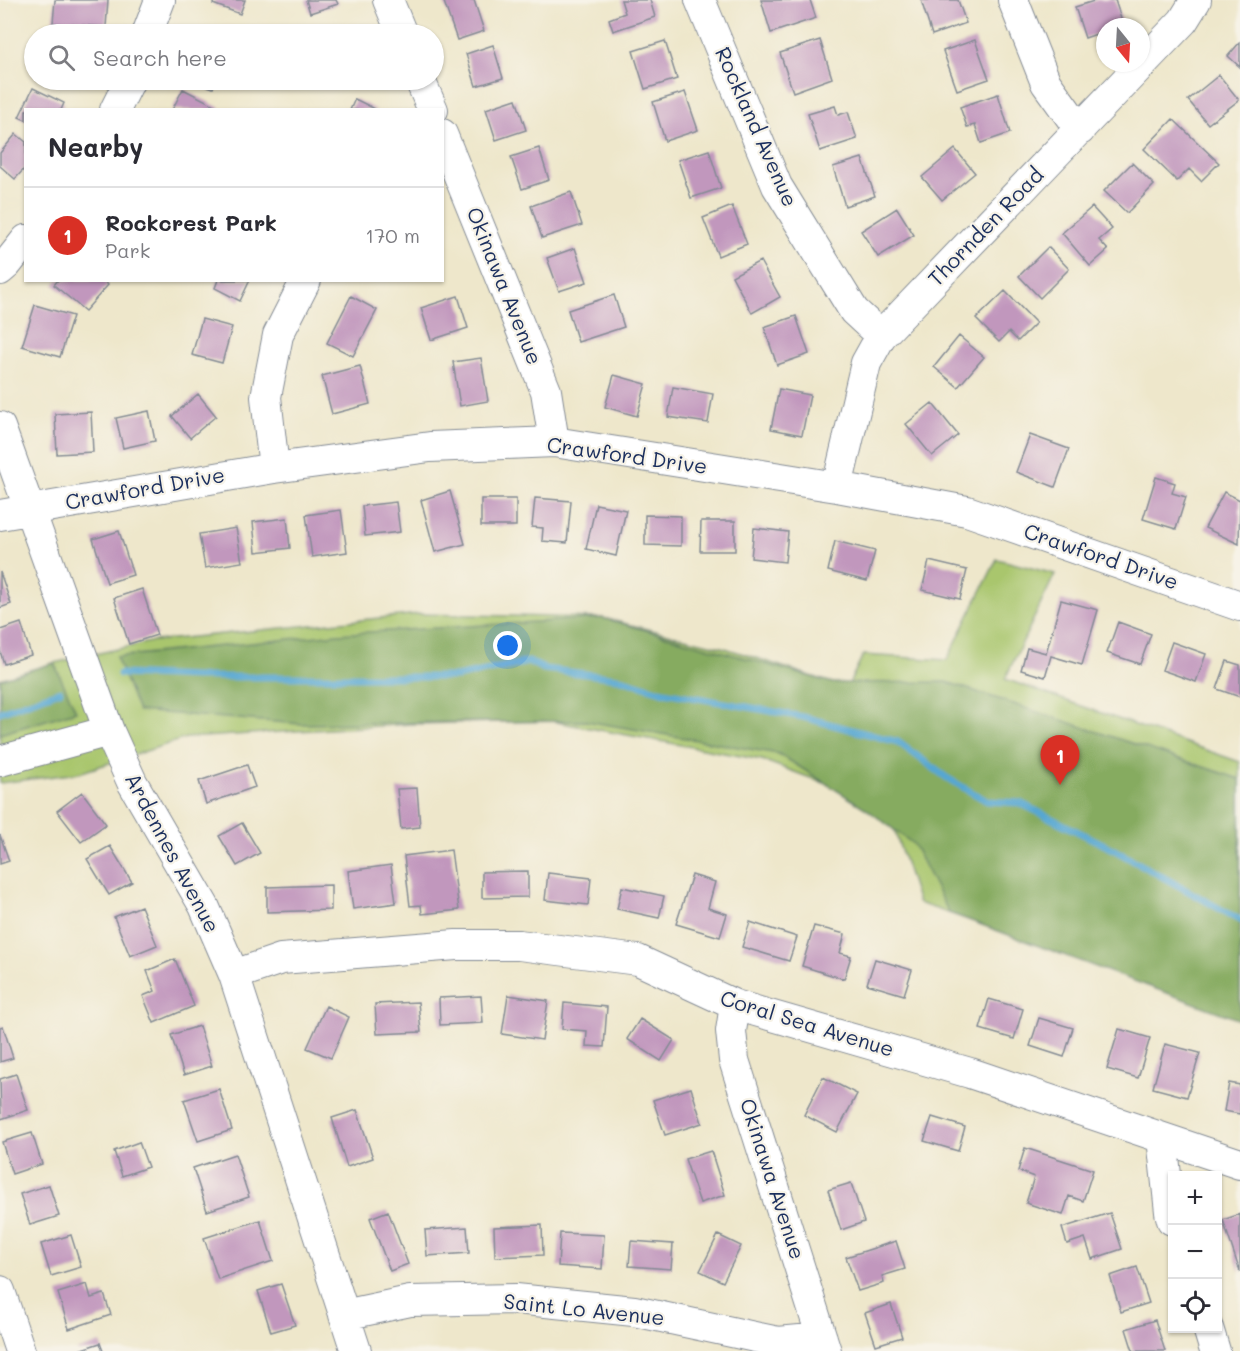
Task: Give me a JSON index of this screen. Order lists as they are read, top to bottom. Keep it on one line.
{"streets":{"street":["Rockland Avenue","Thornden Road","Okinawa Avenue","Crawford Drive","Ardennes Avenue","Coral Sea Avenue","Saint Lo Avenue"]},"crossings":[["Rockland Avenue","Thornden Road"],["Thornden Road","Crawford Drive"],["Okinawa Avenue","Crawford Drive"],["Okinawa Avenue","Coral Sea Avenue"],["Okinawa Avenue","Saint Lo Avenue"],["Crawford Drive","Ardennes Avenue"],["Ardennes Avenue","Coral Sea Avenue"],["Ardennes Avenue","Saint Lo Avenue"]],"north":"bottom","page":{"search":"Search here","heading":"Nearby","list":[{"mark":"1","name":"Rockcrest Park","note":"Park","value":"170 m"}],"pins":"1","map_buttons":["+","−"]}}
